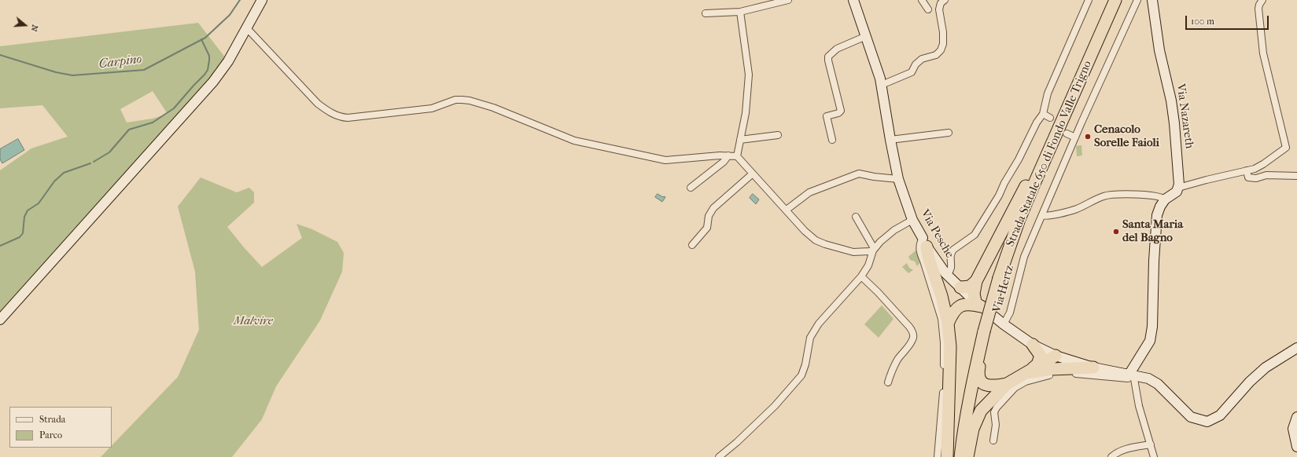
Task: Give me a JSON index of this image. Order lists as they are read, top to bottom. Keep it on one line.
{"streets":{"highway":["Strada Statale 650 di Fondo Valle Trigno"],"street":["Via Nazareth","Via Pesche","Via Hertz"]},"crossings":[["Via Pesche","Via Hertz"]],"water":["Carpino"],"parks":["Malvire"],"places":["Cenacolo Sorelle Faioli","Santa Maria del Bagno"],"legend":["Strada","Parco"],"scale_bar":"100 m","north":"right"}
